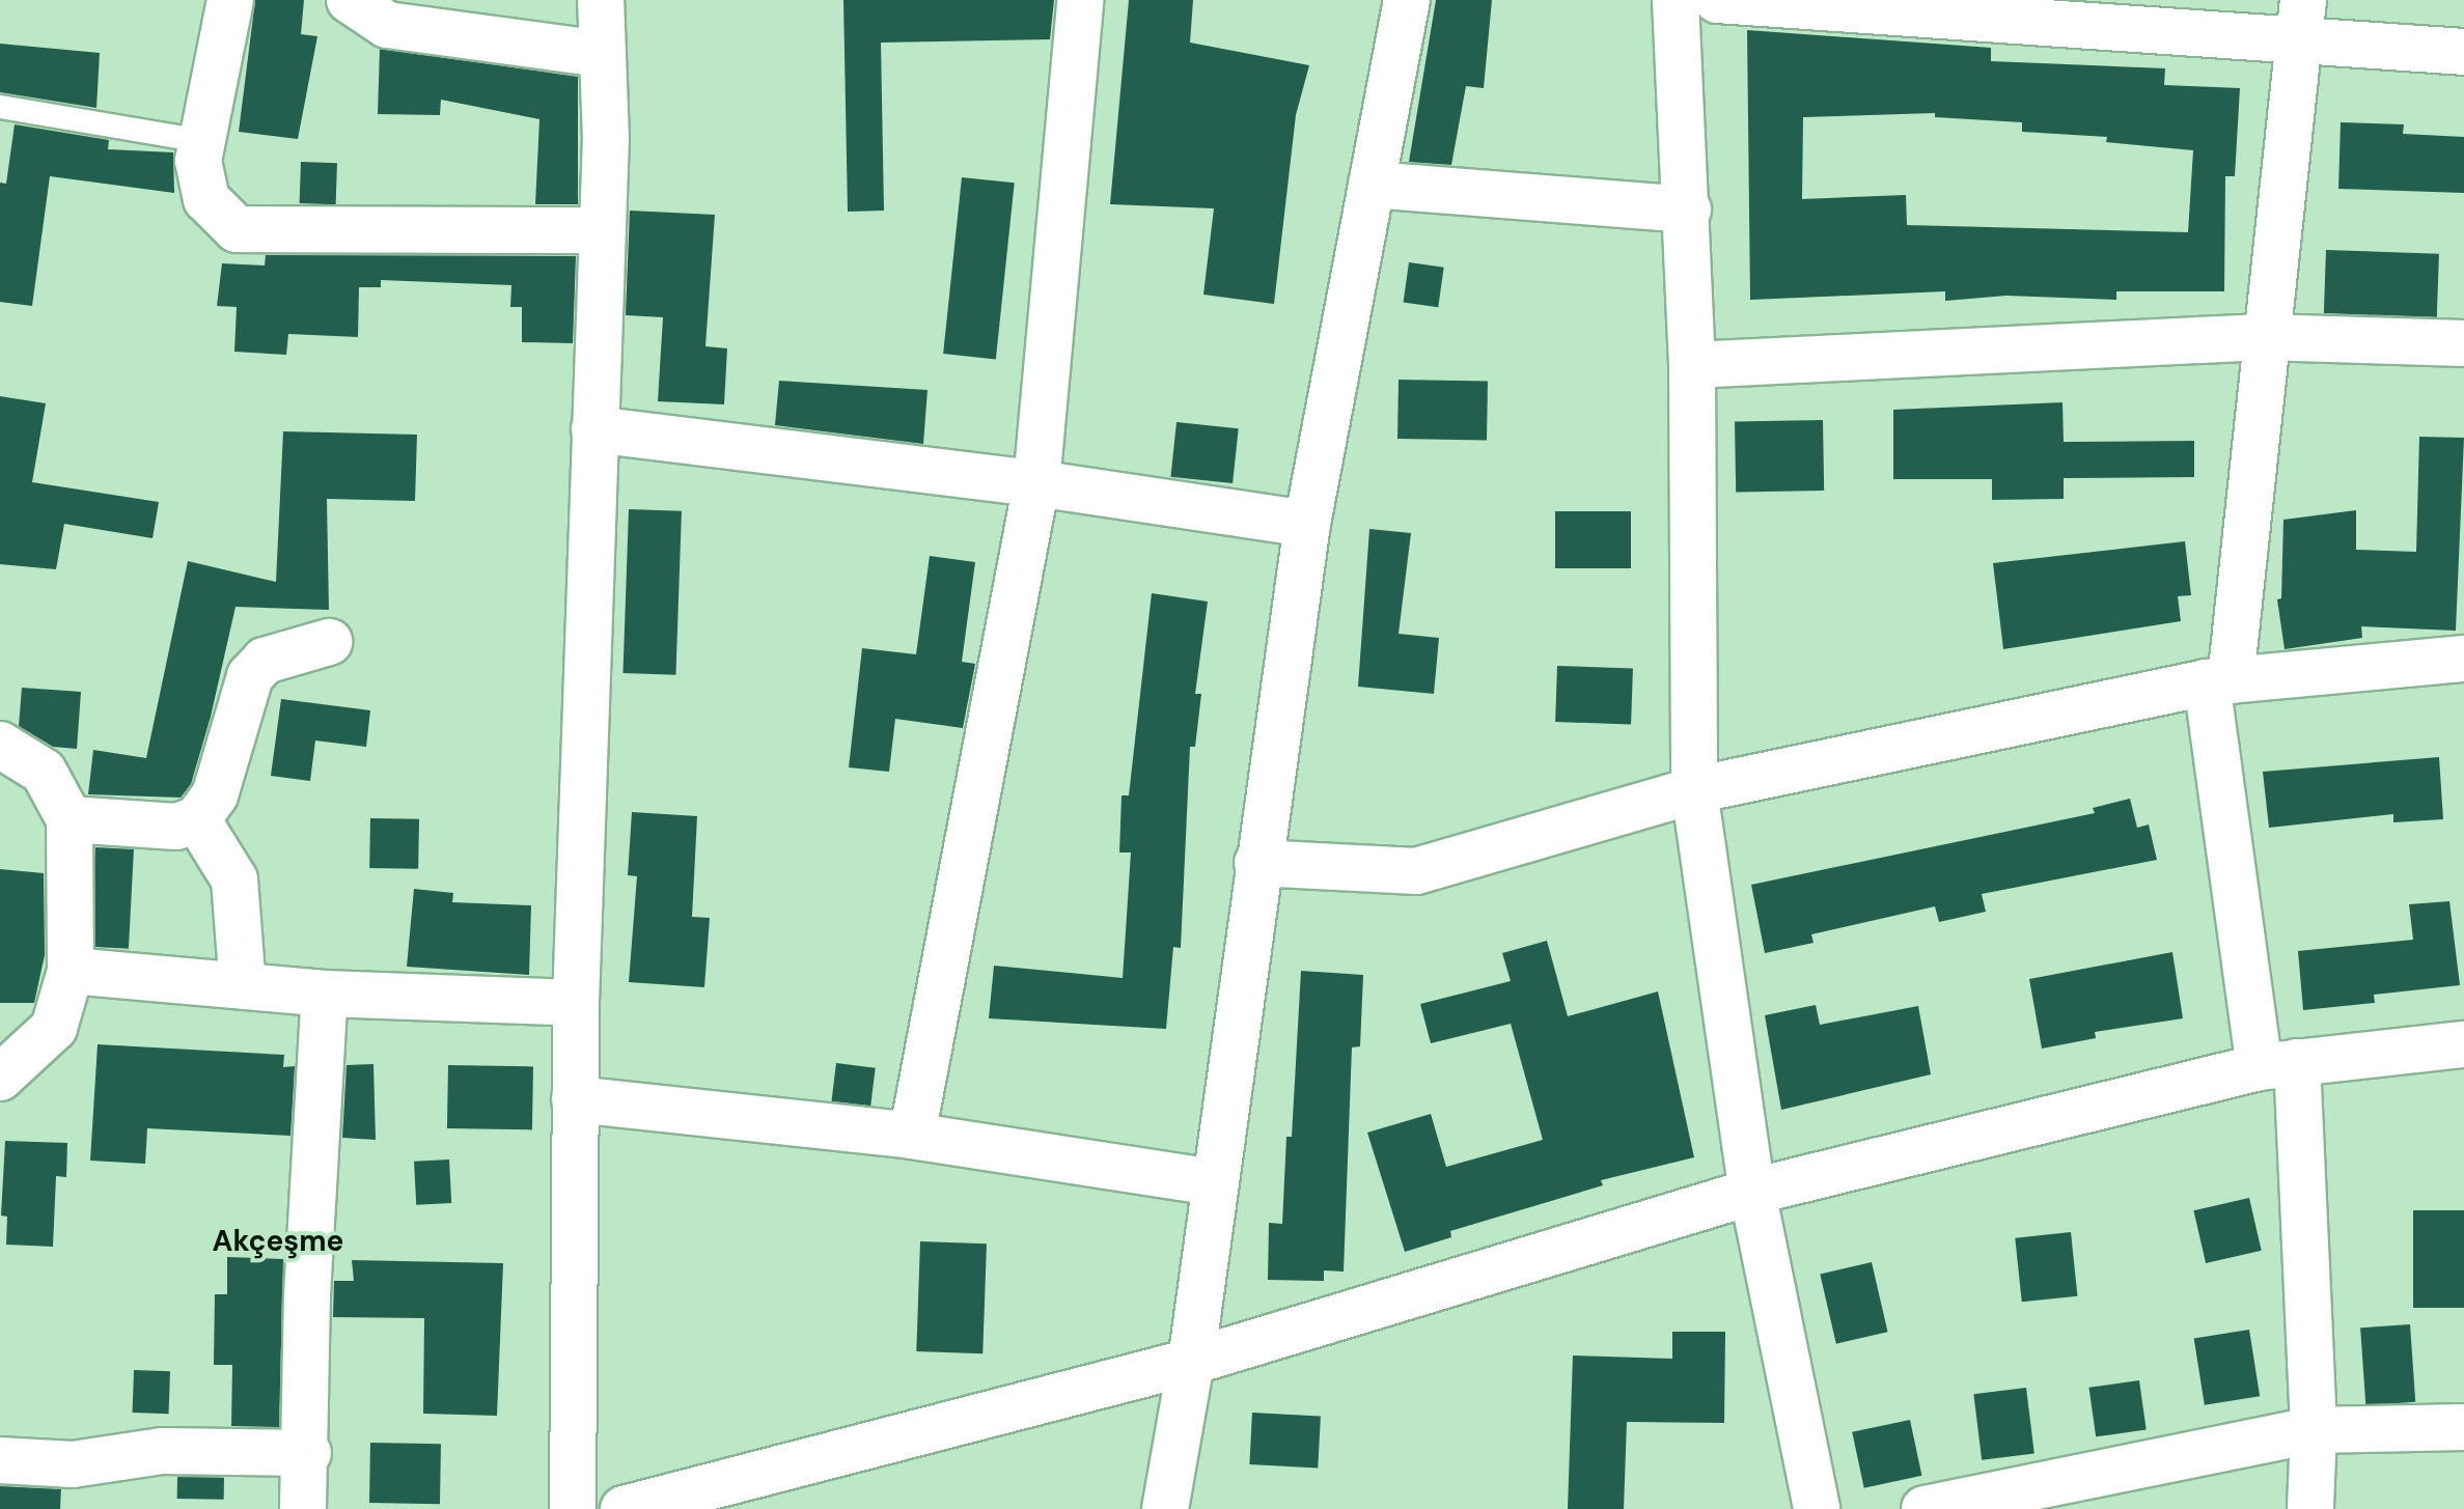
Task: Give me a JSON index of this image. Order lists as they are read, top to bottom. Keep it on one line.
{"districts":["Akçeşme"]}
